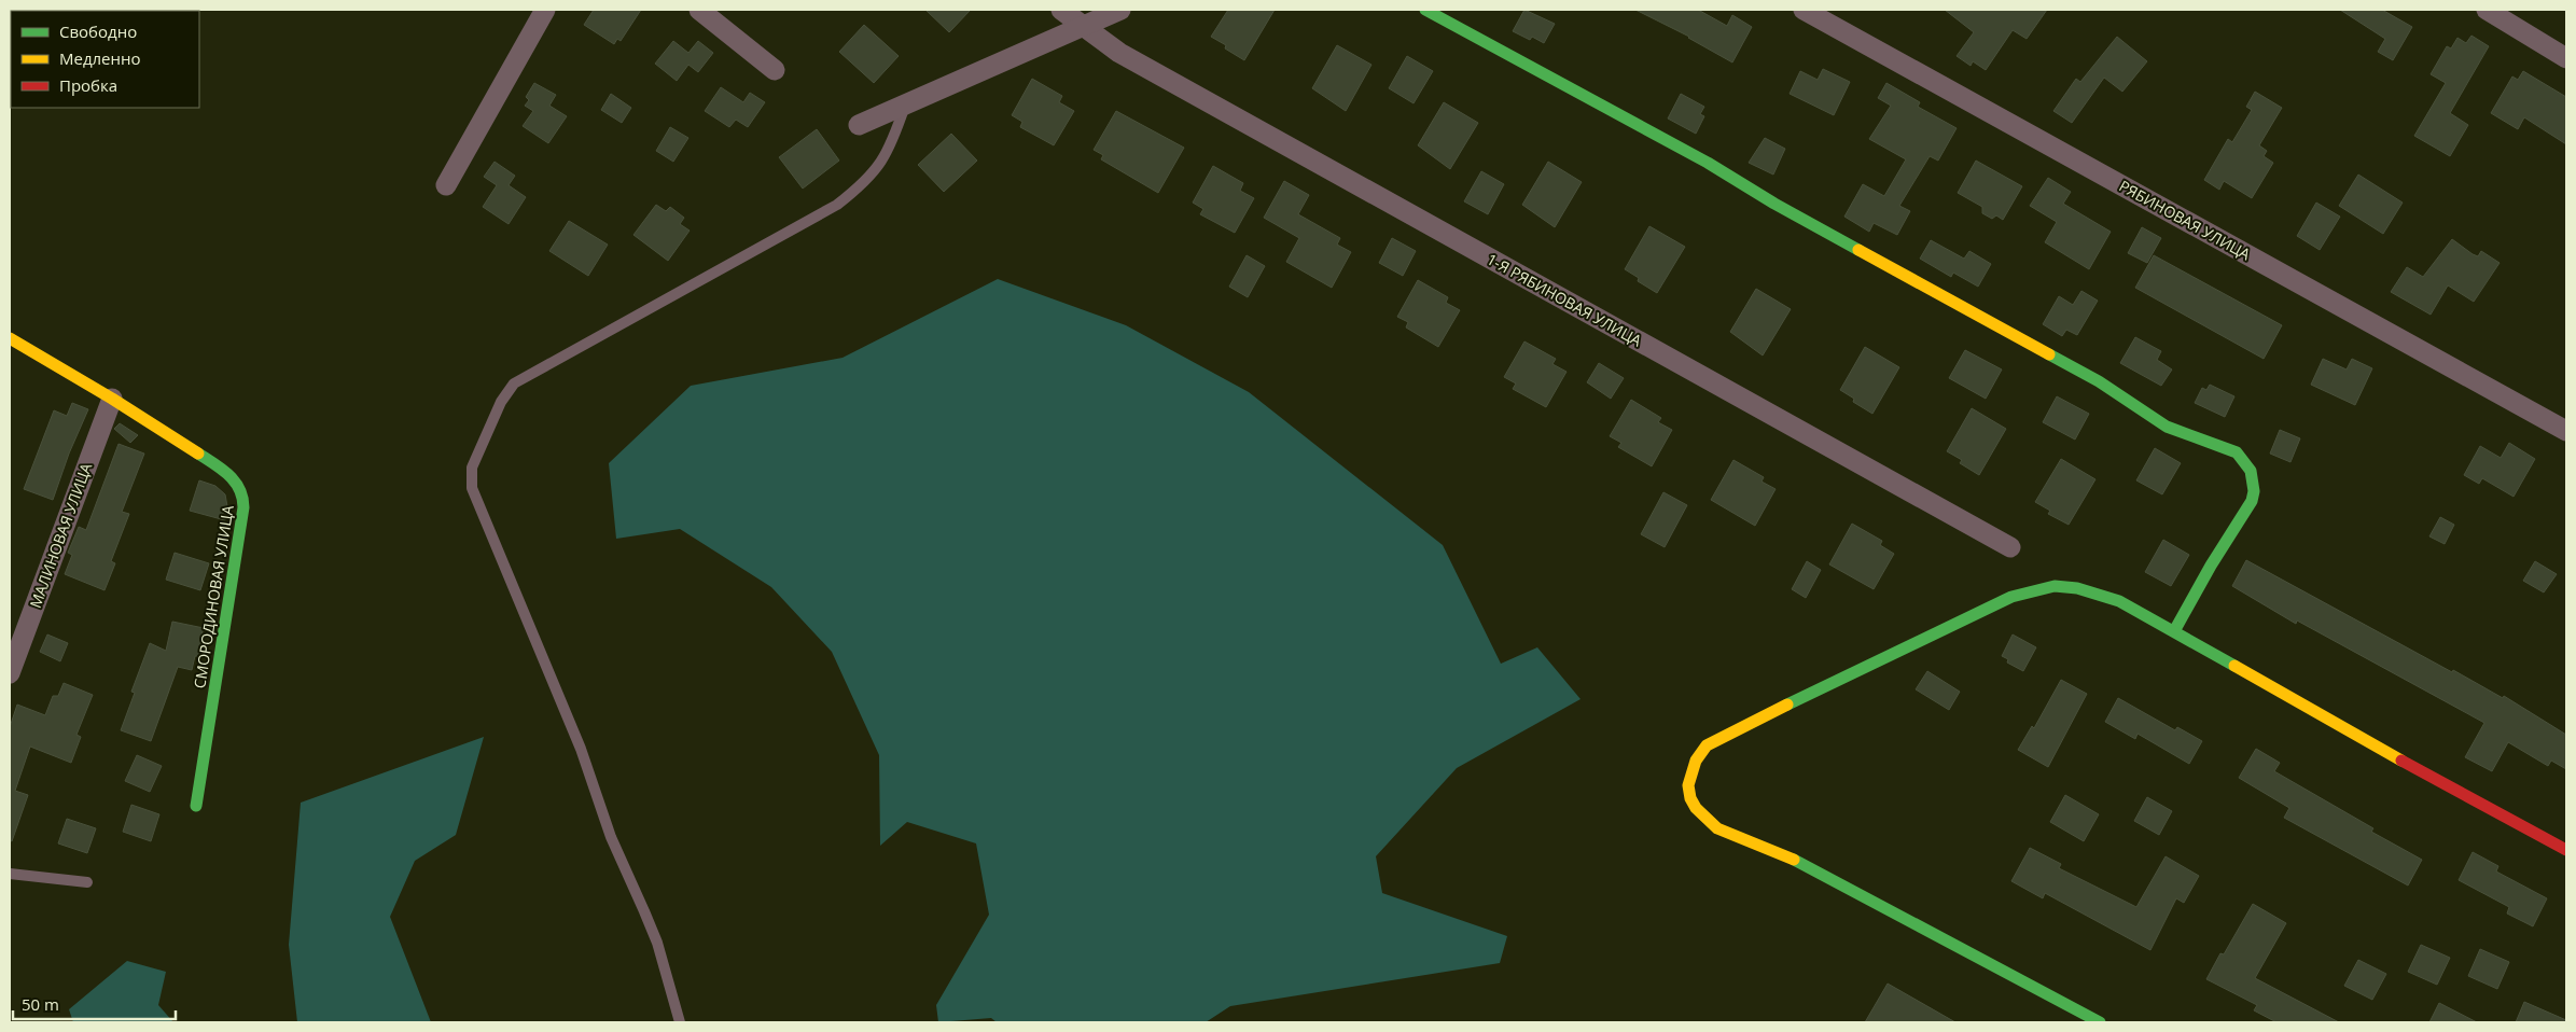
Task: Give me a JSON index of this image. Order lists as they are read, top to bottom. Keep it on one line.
{"streets":{"street":["РЯБИНОВАЯ УЛИЦА","1-Я РЯБИНОВАЯ УЛИЦА","МАЛИНОВАЯ УЛИЦА","СМОРОДИНОВАЯ УЛИЦА"]},"crossings":[["МАЛИНОВАЯ УЛИЦА","СМОРОДИНОВАЯ УЛИЦА"]],"legend":["Свободно","Медленно","Пробка"],"scale_bar":"50 m"}
